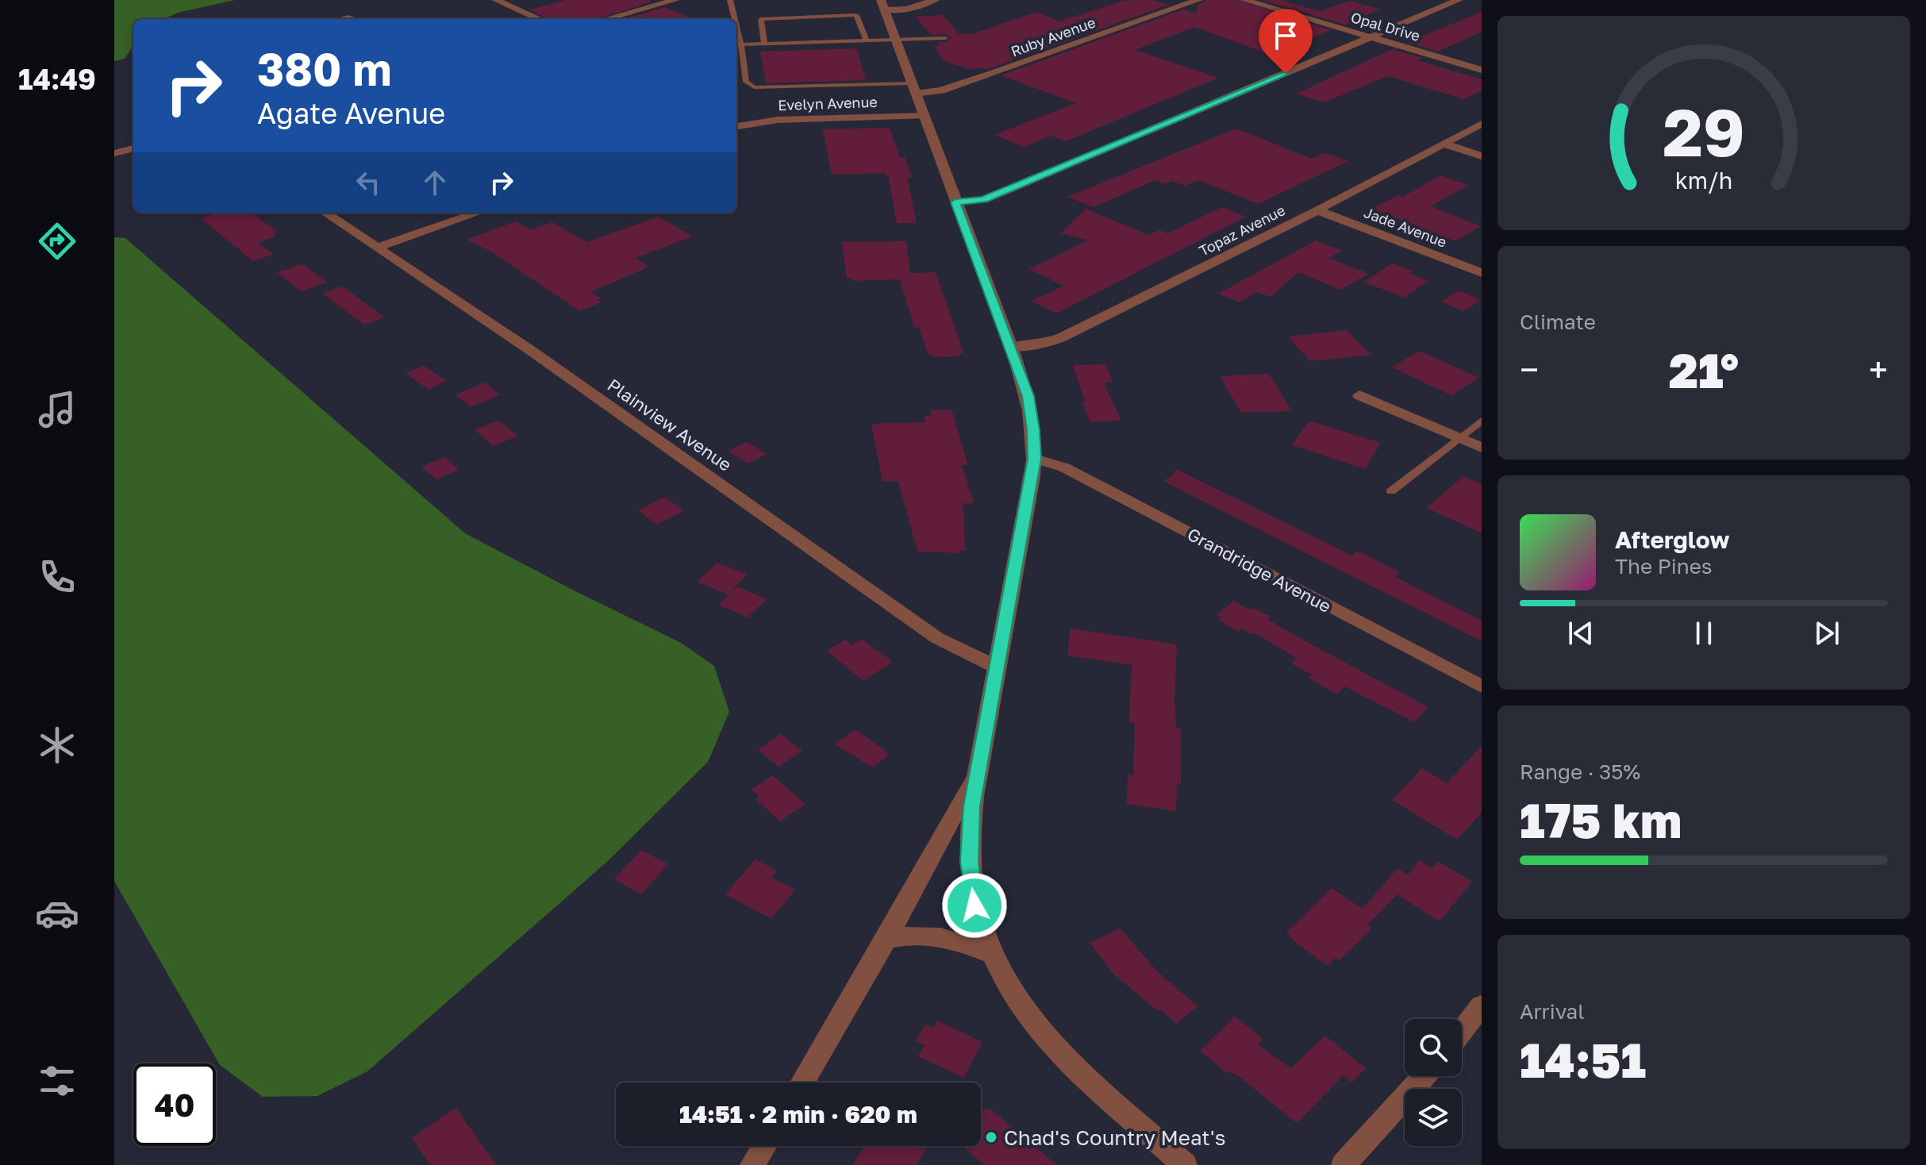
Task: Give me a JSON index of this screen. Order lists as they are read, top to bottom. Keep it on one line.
{"streets":{"street":["Opal Drive","Ruby Avenue","Evelyn Avenue","Jade Avenue","Topaz Avenue","Plainview Avenue","Grandridge Avenue"]},"crossings":[["Jade Avenue","Topaz Avenue"]],"places":["Chad's Country Meat's"],"page":{"tabs":"14:49","turn":["380 m","Agate Avenue"],"tile":["Climate",["Range · 35%","175 km"],["Arrival","14:51"]],"heat":["−","21°","+"],"song":["Afterglow","The Pines"],"limit":"40","trip":"14:51 · 2 min · 620 m","gauge":["29","km/h"]}}
